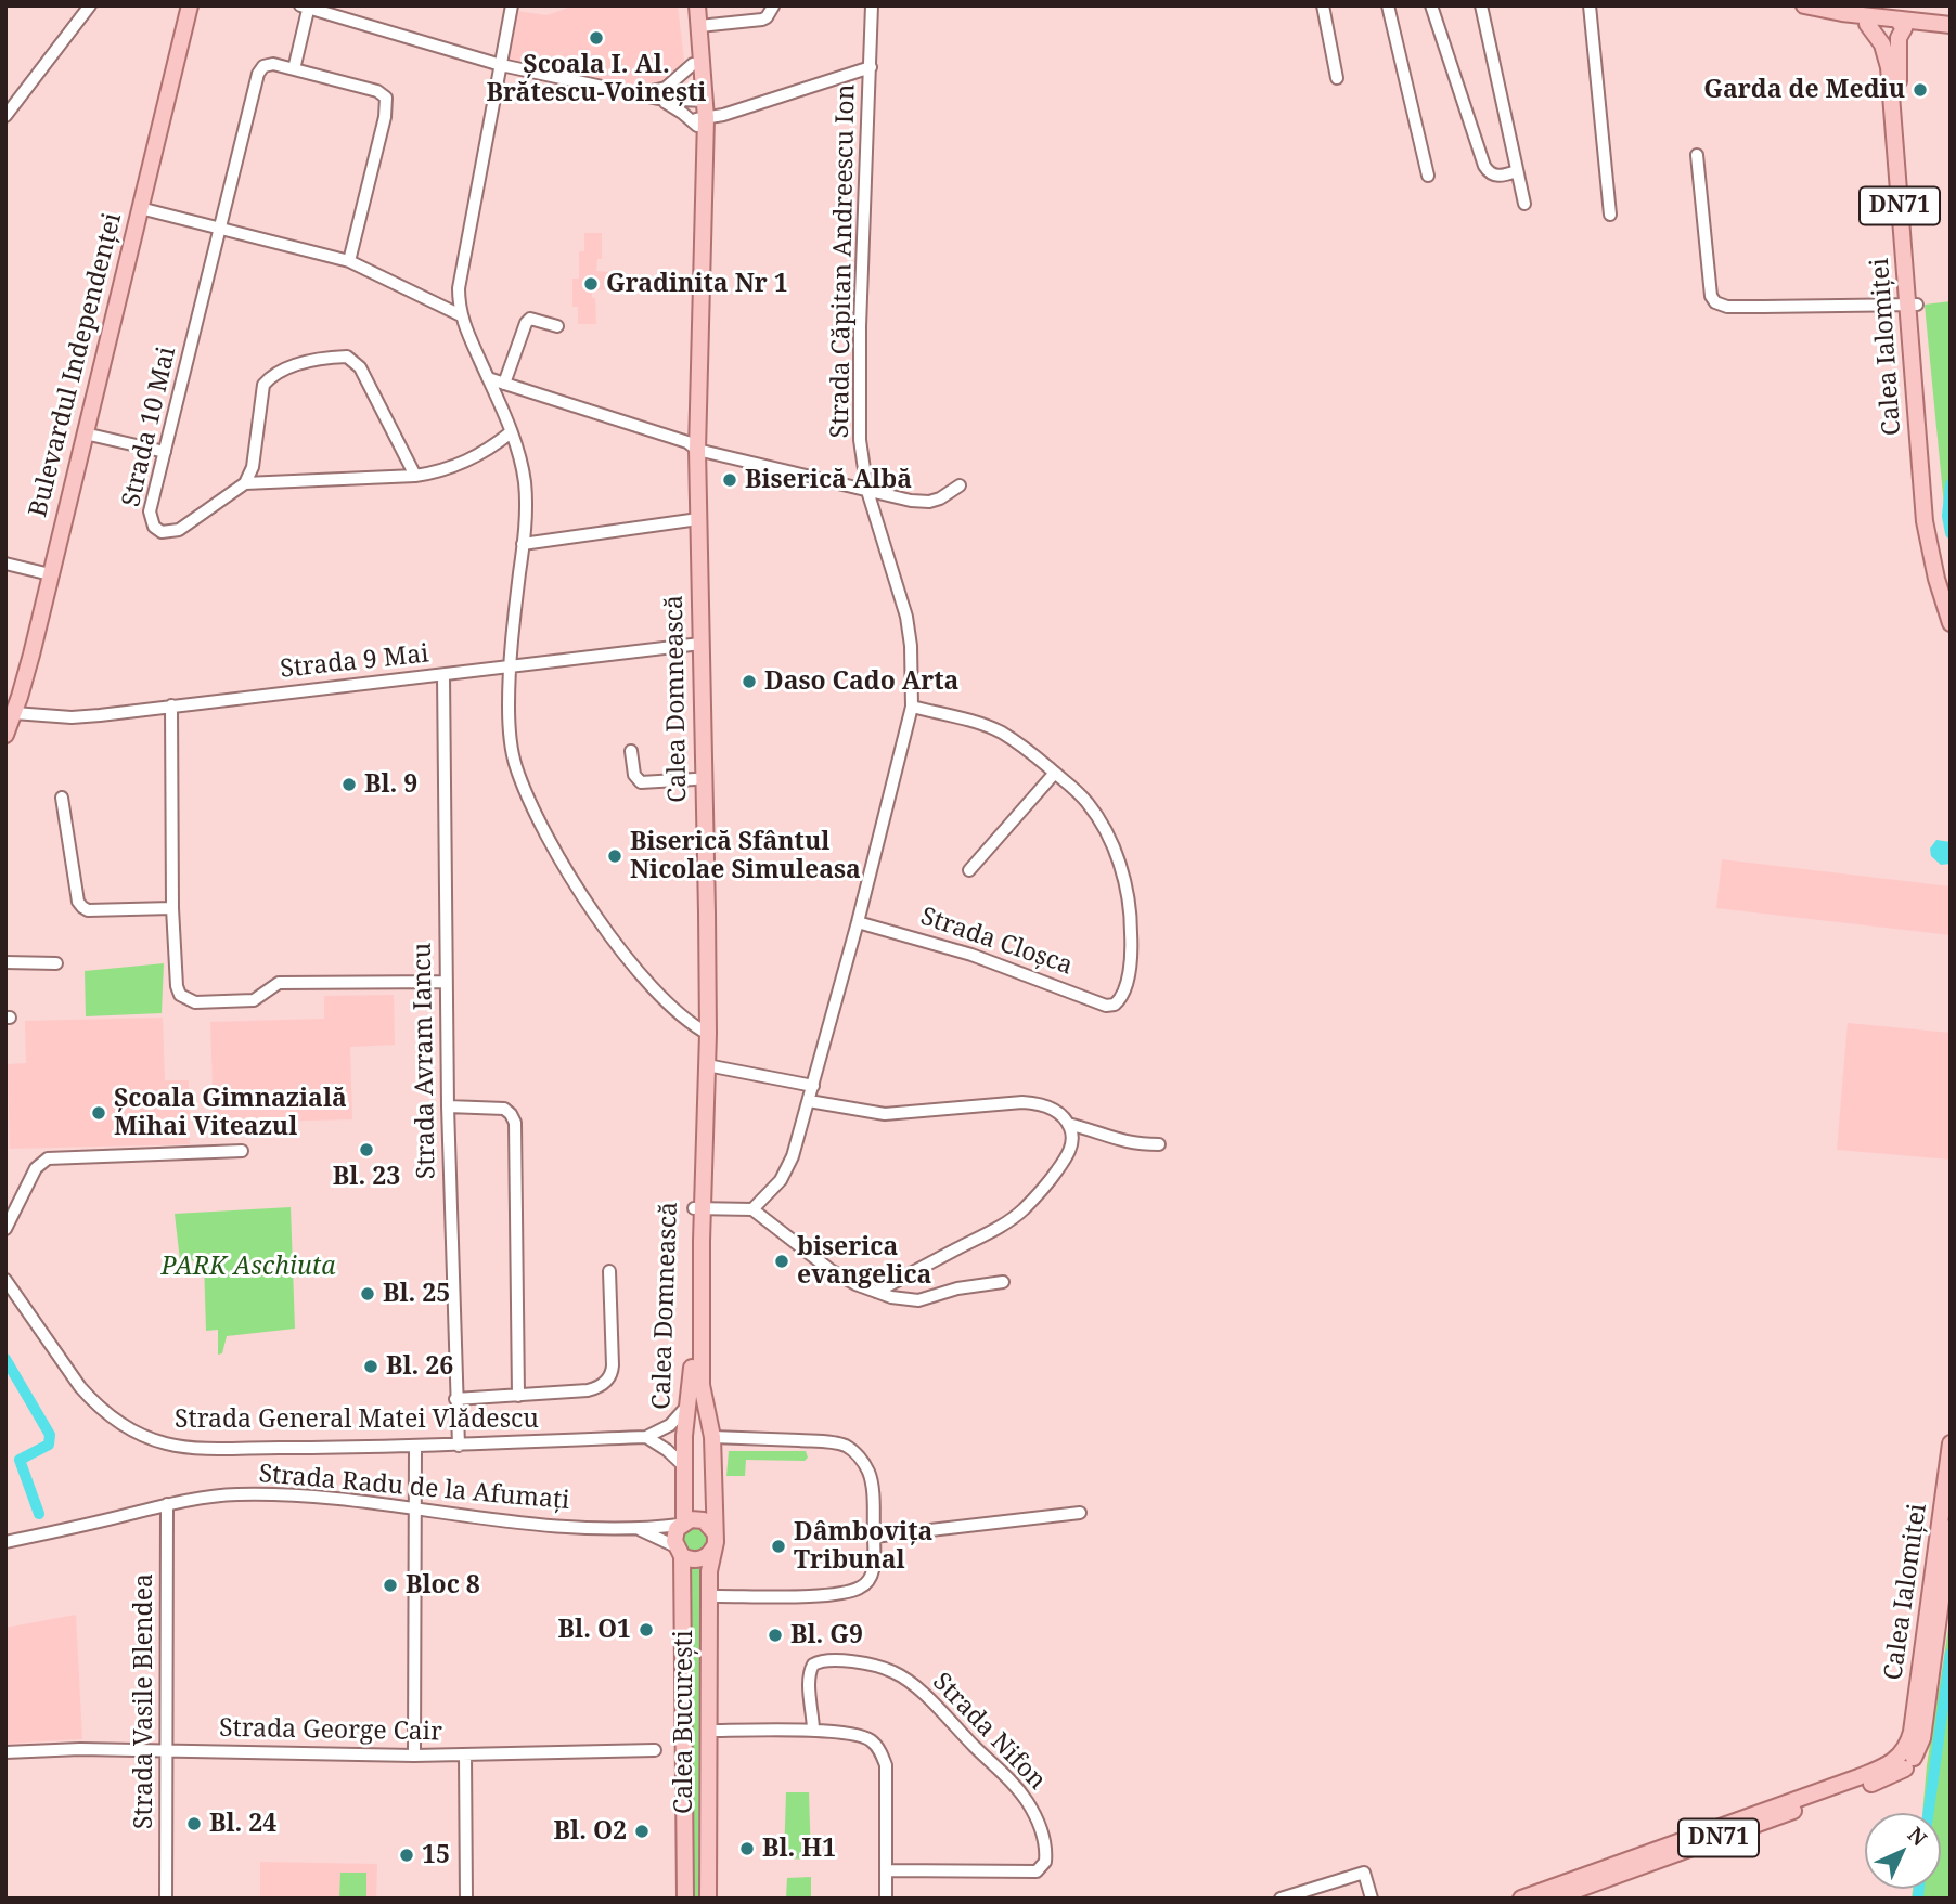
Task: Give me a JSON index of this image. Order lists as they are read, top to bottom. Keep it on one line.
{"streets":{"main road":["DN71","Calea Ialomiței","Bulevardul Independenței","Calea Domnească","Calea București"],"street":["Strada Căpitan Andreescu Ion","Strada 10 Mai","Strada 9 Mai","Strada Cloșca","Strada Avram Iancu","Strada General Matei Vlădescu","Strada Radu de la Afumați","Strada Vasile Blendea","Strada George Cair","Strada Nifon"]},"crossings":[["DN71","Calea Ialomiței"],["Strada Căpitan Andreescu Ion","Strada Cloșca"],["Bulevardul Independenței","Strada 9 Mai"],["Strada 9 Mai","Calea Domnească"],["Strada 9 Mai","Strada Avram Iancu"],["Calea Domnească","Strada Radu de la Afumați"],["Calea Domnească","Calea București"],["Strada Avram Iancu","Strada General Matei Vlădescu"],["Strada Radu de la Afumați","Strada Vasile Blendea"],["Strada Radu de la Afumați","Calea București"],["Strada Vasile Blendea","Strada George Cair"]],"parks":["PARK Aschiuta"],"places":["Școala I. Al. Brătescu-Voinești","Garda de Mediu","Gradinita Nr 1","Biserică Albă","Daso Cado Arta","Bl. 9","Biserică Sfântul Nicolae Simuleasa","Școala Gimnazială Mihai Viteazul","Bl. 23","biserica evangelica","Bl. 25","Bl. 26","Dâmbovița Tribunal","Bloc 8","Bl. O1","Bl. G9","Bl. 24","Bl. O2","Bl. H1","15"],"north":"top right"}
